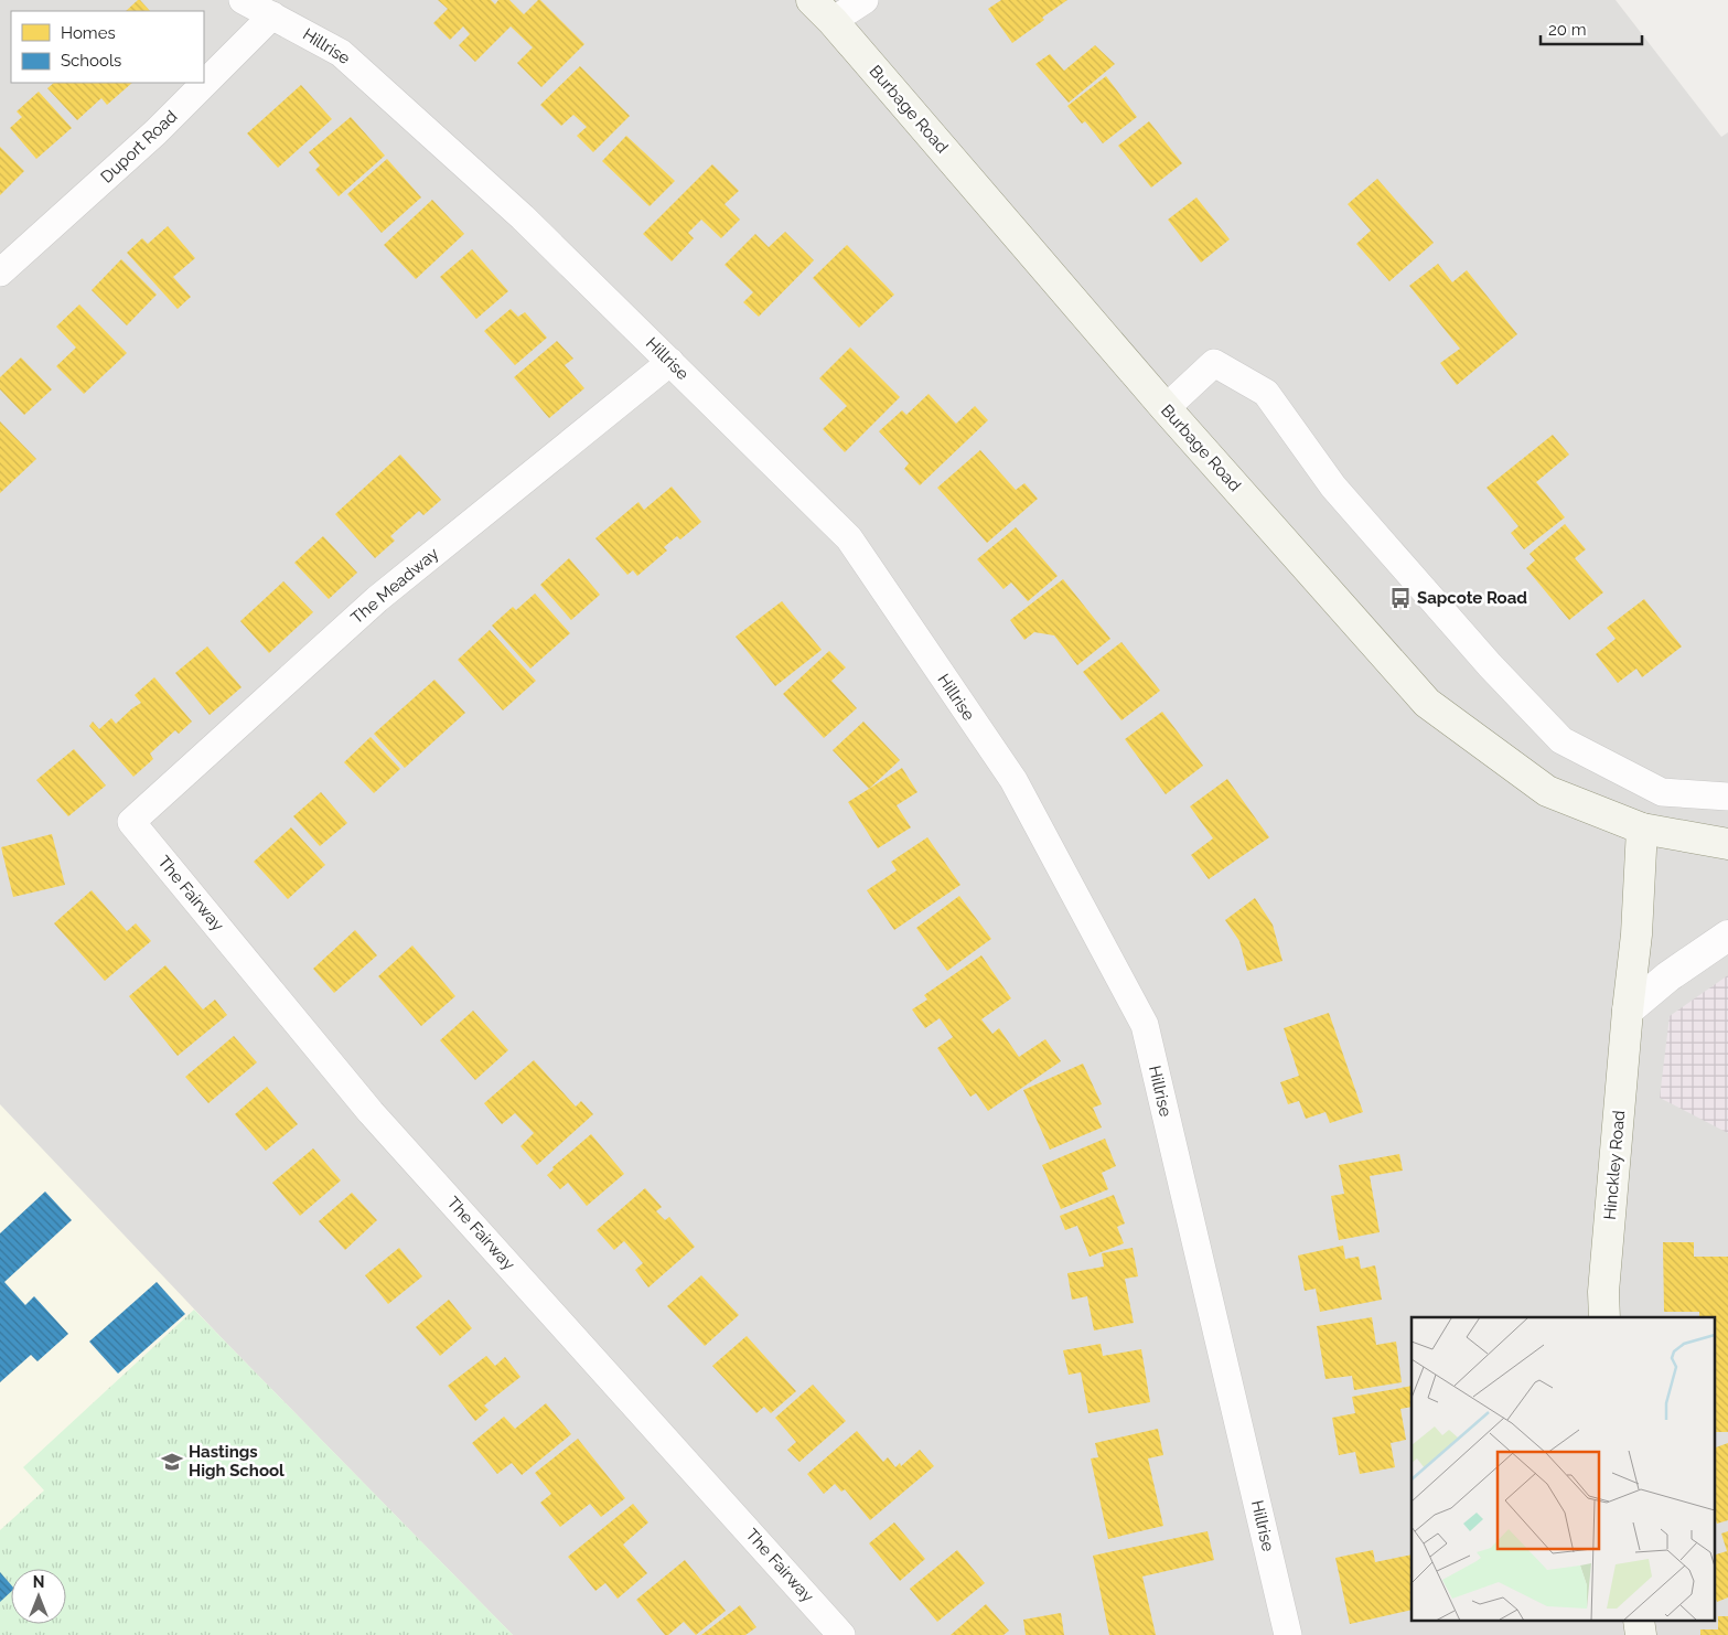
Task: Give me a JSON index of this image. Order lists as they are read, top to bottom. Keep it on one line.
{"streets":{"main road":["Burbage Road","Hinckley Road"],"street":["Hillrise","Duport Road","The Meadway","The Fairway"]},"crossings":[["Hillrise","Duport Road"],["Hillrise","The Meadway"],["Burbage Road","Hinckley Road"],["The Meadway","The Fairway"]],"places":{"bus stop":["Sapcote Road"],"school or university":["Hastings High School"]},"legend":["Homes","Schools"],"scale_bar":"20 m","north":"top"}
